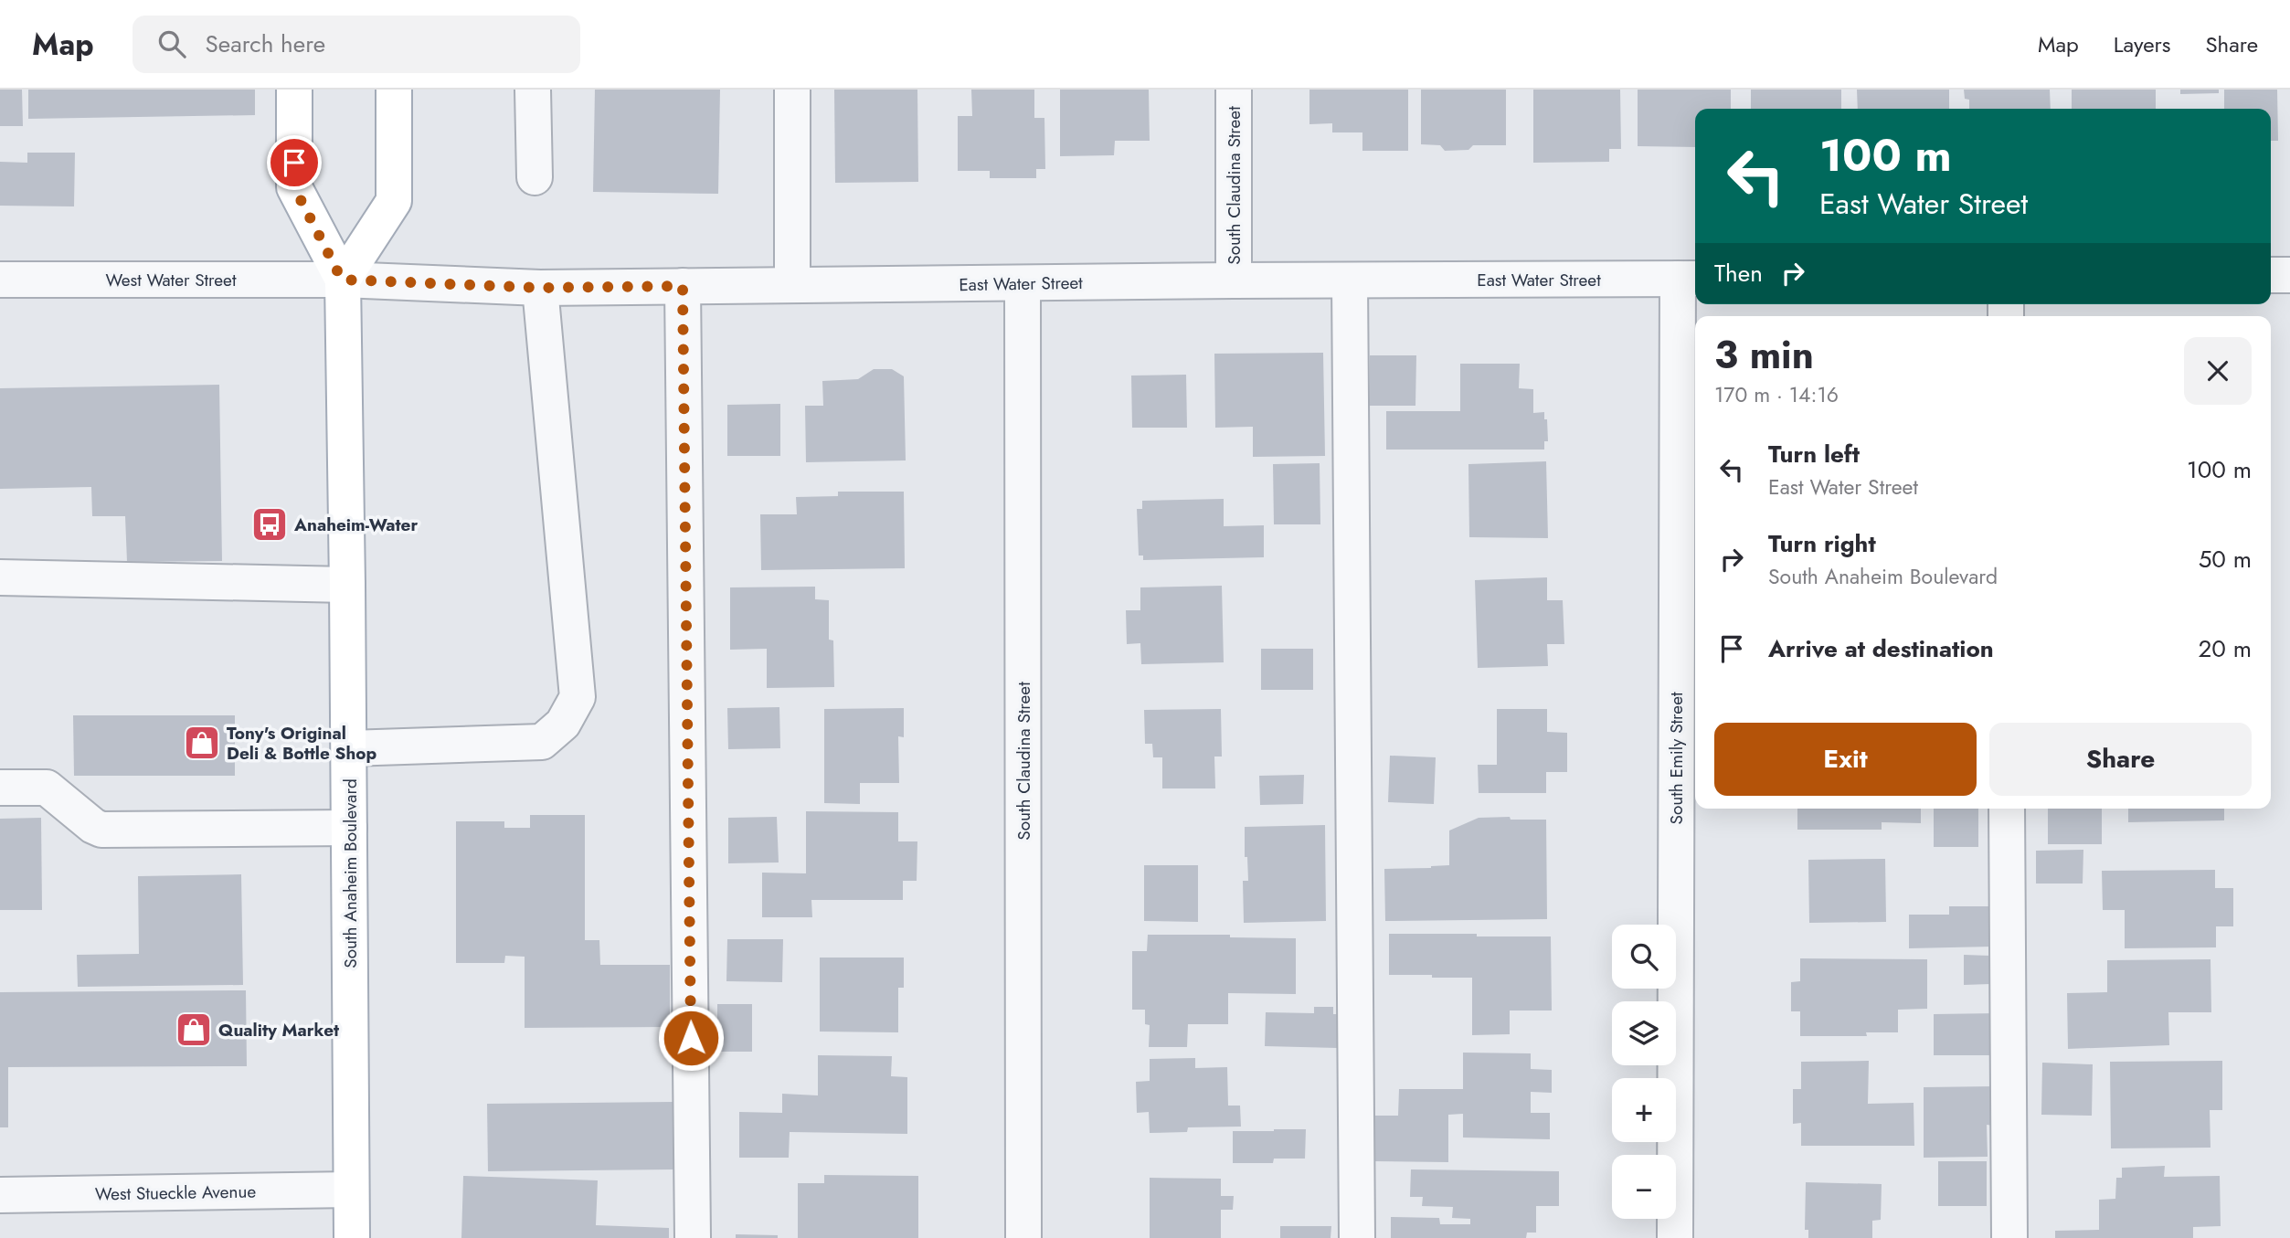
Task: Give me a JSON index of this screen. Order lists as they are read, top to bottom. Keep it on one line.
{"streets":{"main road":["South Anaheim Boulevard"],"street":["South Claudina Street","West Water Street","East Water Street","South Emily Street","West Stueckle Avenue"]},"crossings":[["South Claudina Street","East Water Street"],["West Water Street","East Water Street"],["West Water Street","South Anaheim Boulevard"],["East Water Street","South Emily Street"],["East Water Street","South Anaheim Boulevard"],["South Anaheim Boulevard","West Stueckle Avenue"]],"places":{"bus stop":["Anaheim-Water"],"shop":["Tony's Original Deli & Bottle Shop","Quality Market"]},"page":{"header":"Map","search":"Search here","nav":["Map","Layers","Share"],"turn":["100 m","East Water Street"],"then":"Then","heading":["3 min","170 m · 14:16"],"list":[{"name":"Turn left","note":"East Water Street","value":"100 m"},{"name":"Turn right","note":"South Anaheim Boulevard","value":"50 m"},{"name":"Arrive at destination","value":"20 m"}],"buttons":["Exit","Share"],"map_buttons":["+","−"]}}
